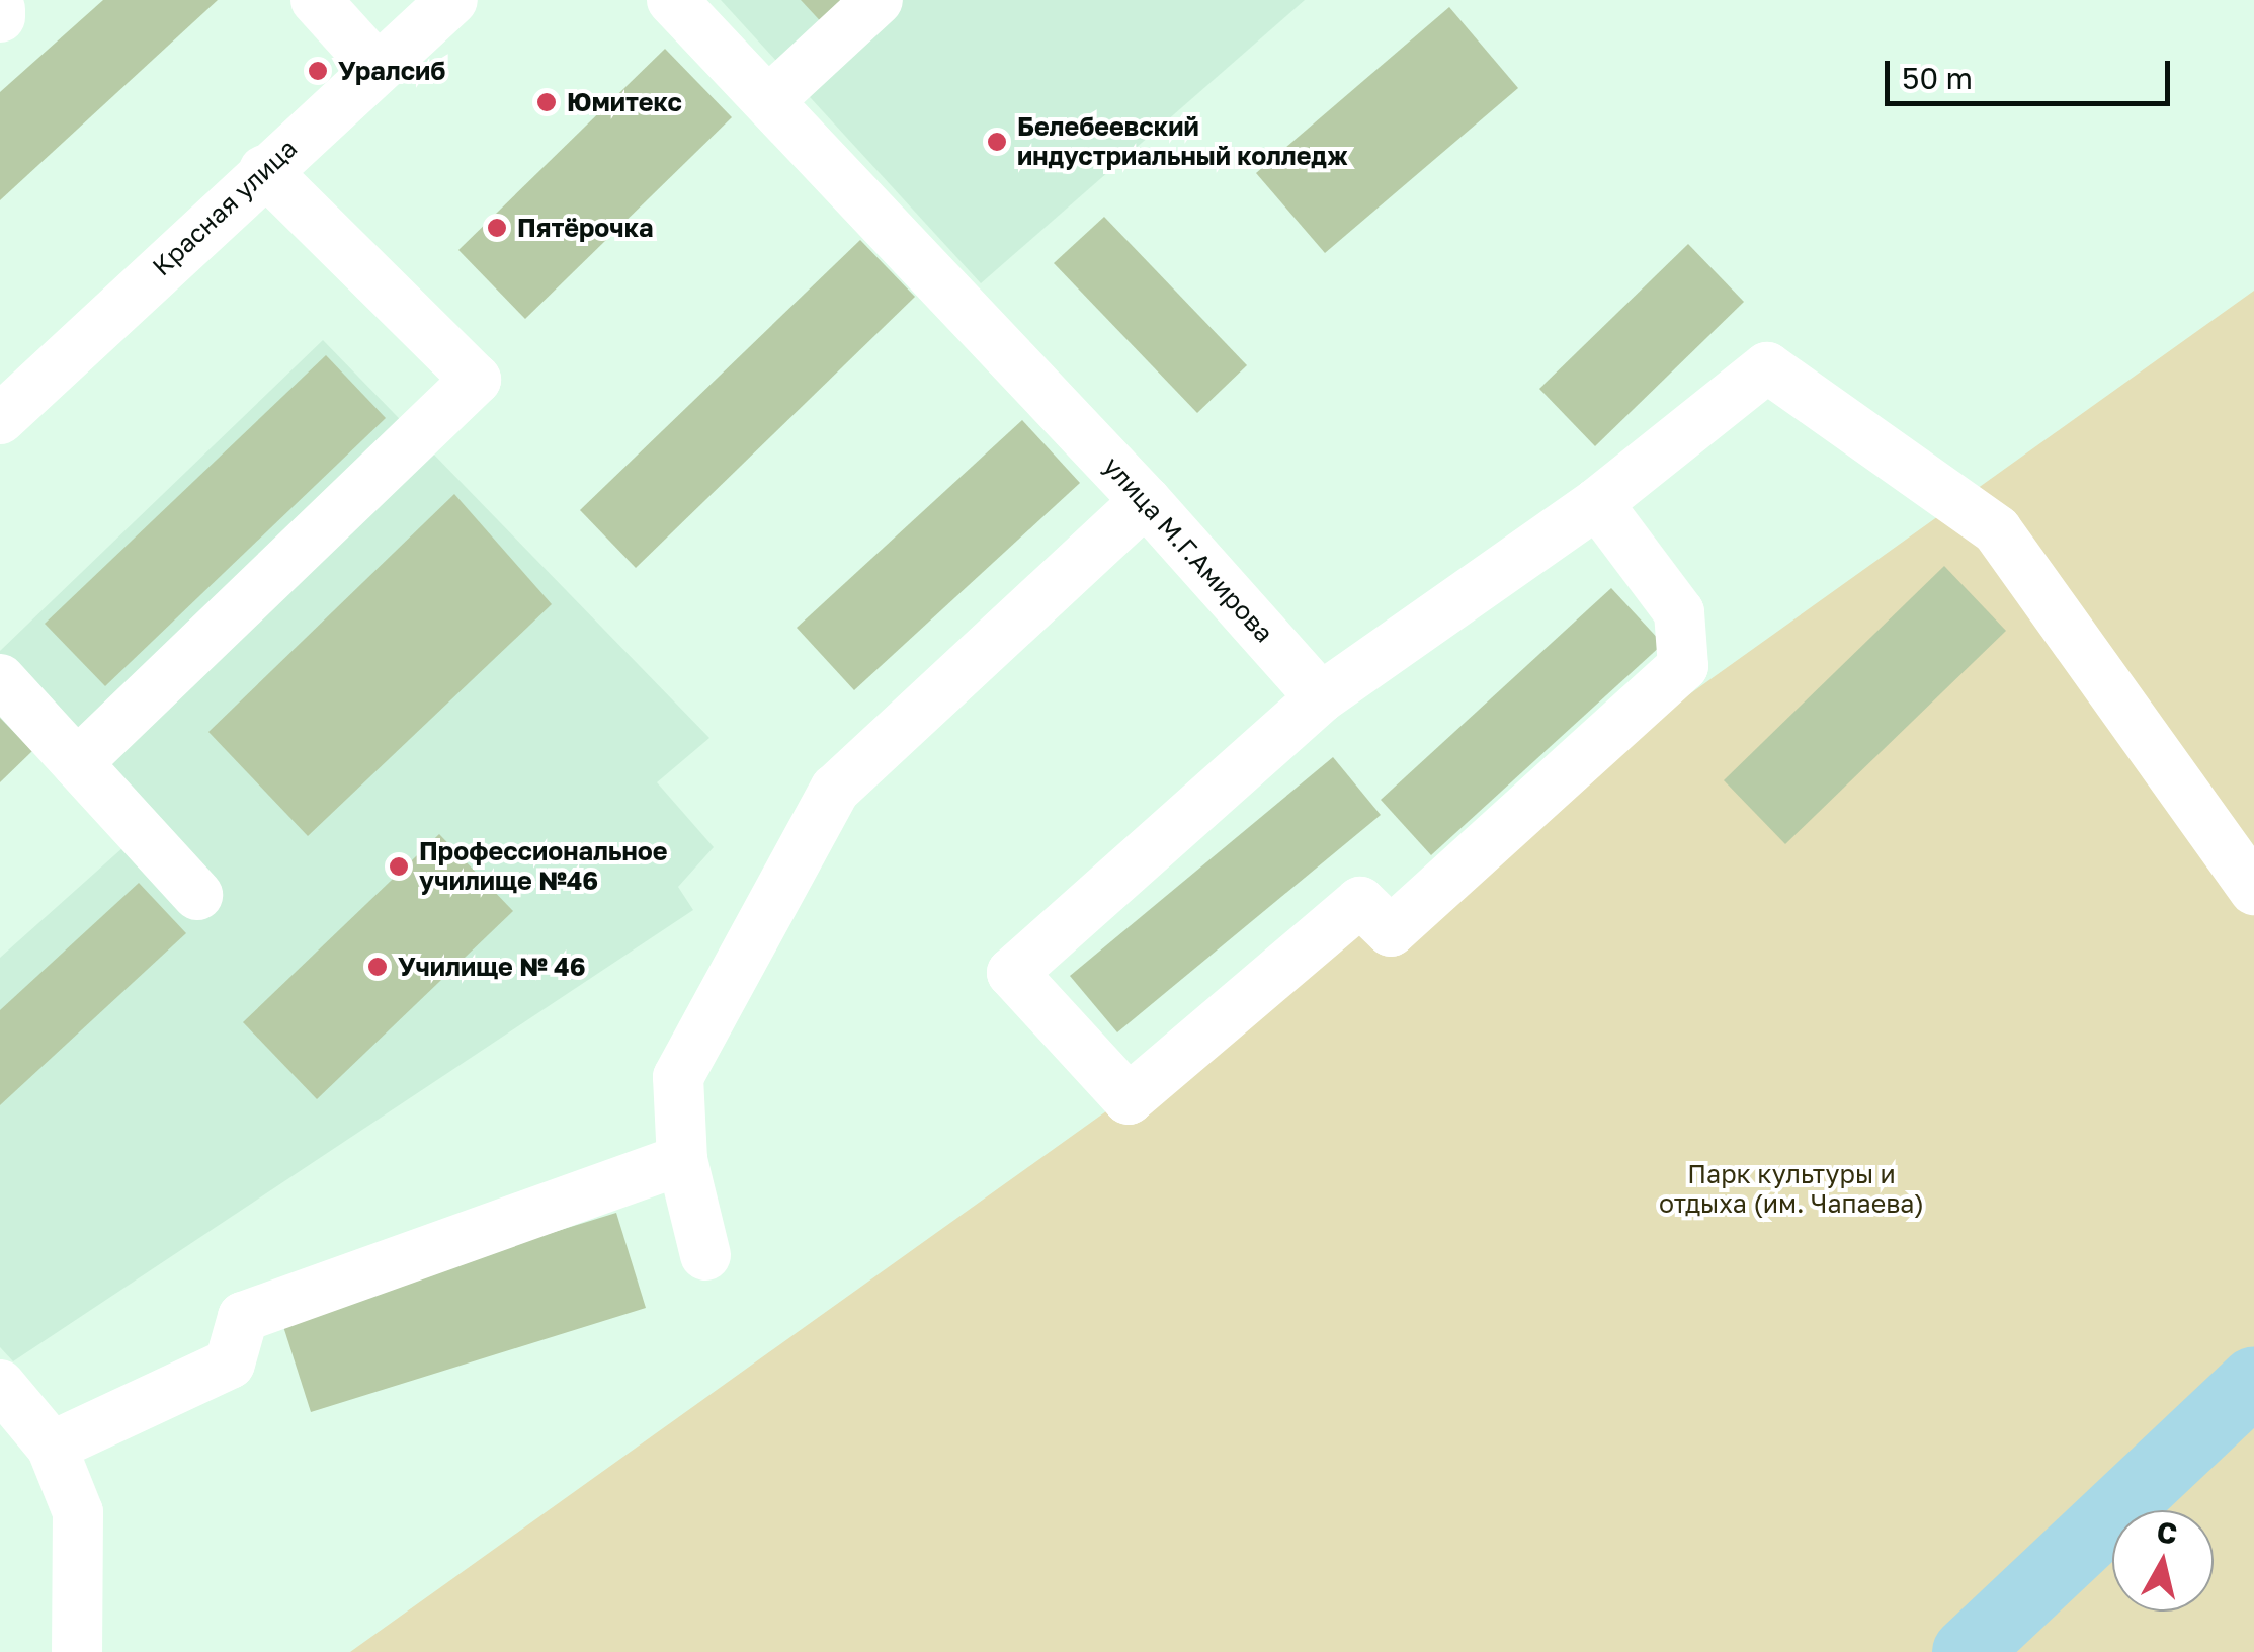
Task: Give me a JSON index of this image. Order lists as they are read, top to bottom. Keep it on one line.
{"streets":{"street":["Красная улица","улица М.Г.Амирова"]},"parks":["Парк культуры и отдыха (им. Чапаева)"],"places":["Уралсиб","Юмитекс","Белебеевский индустриальный колледж","Пятёрочка","Профессиональное училище №46","Училище № 46"],"scale_bar":"50 m","north":"top"}
